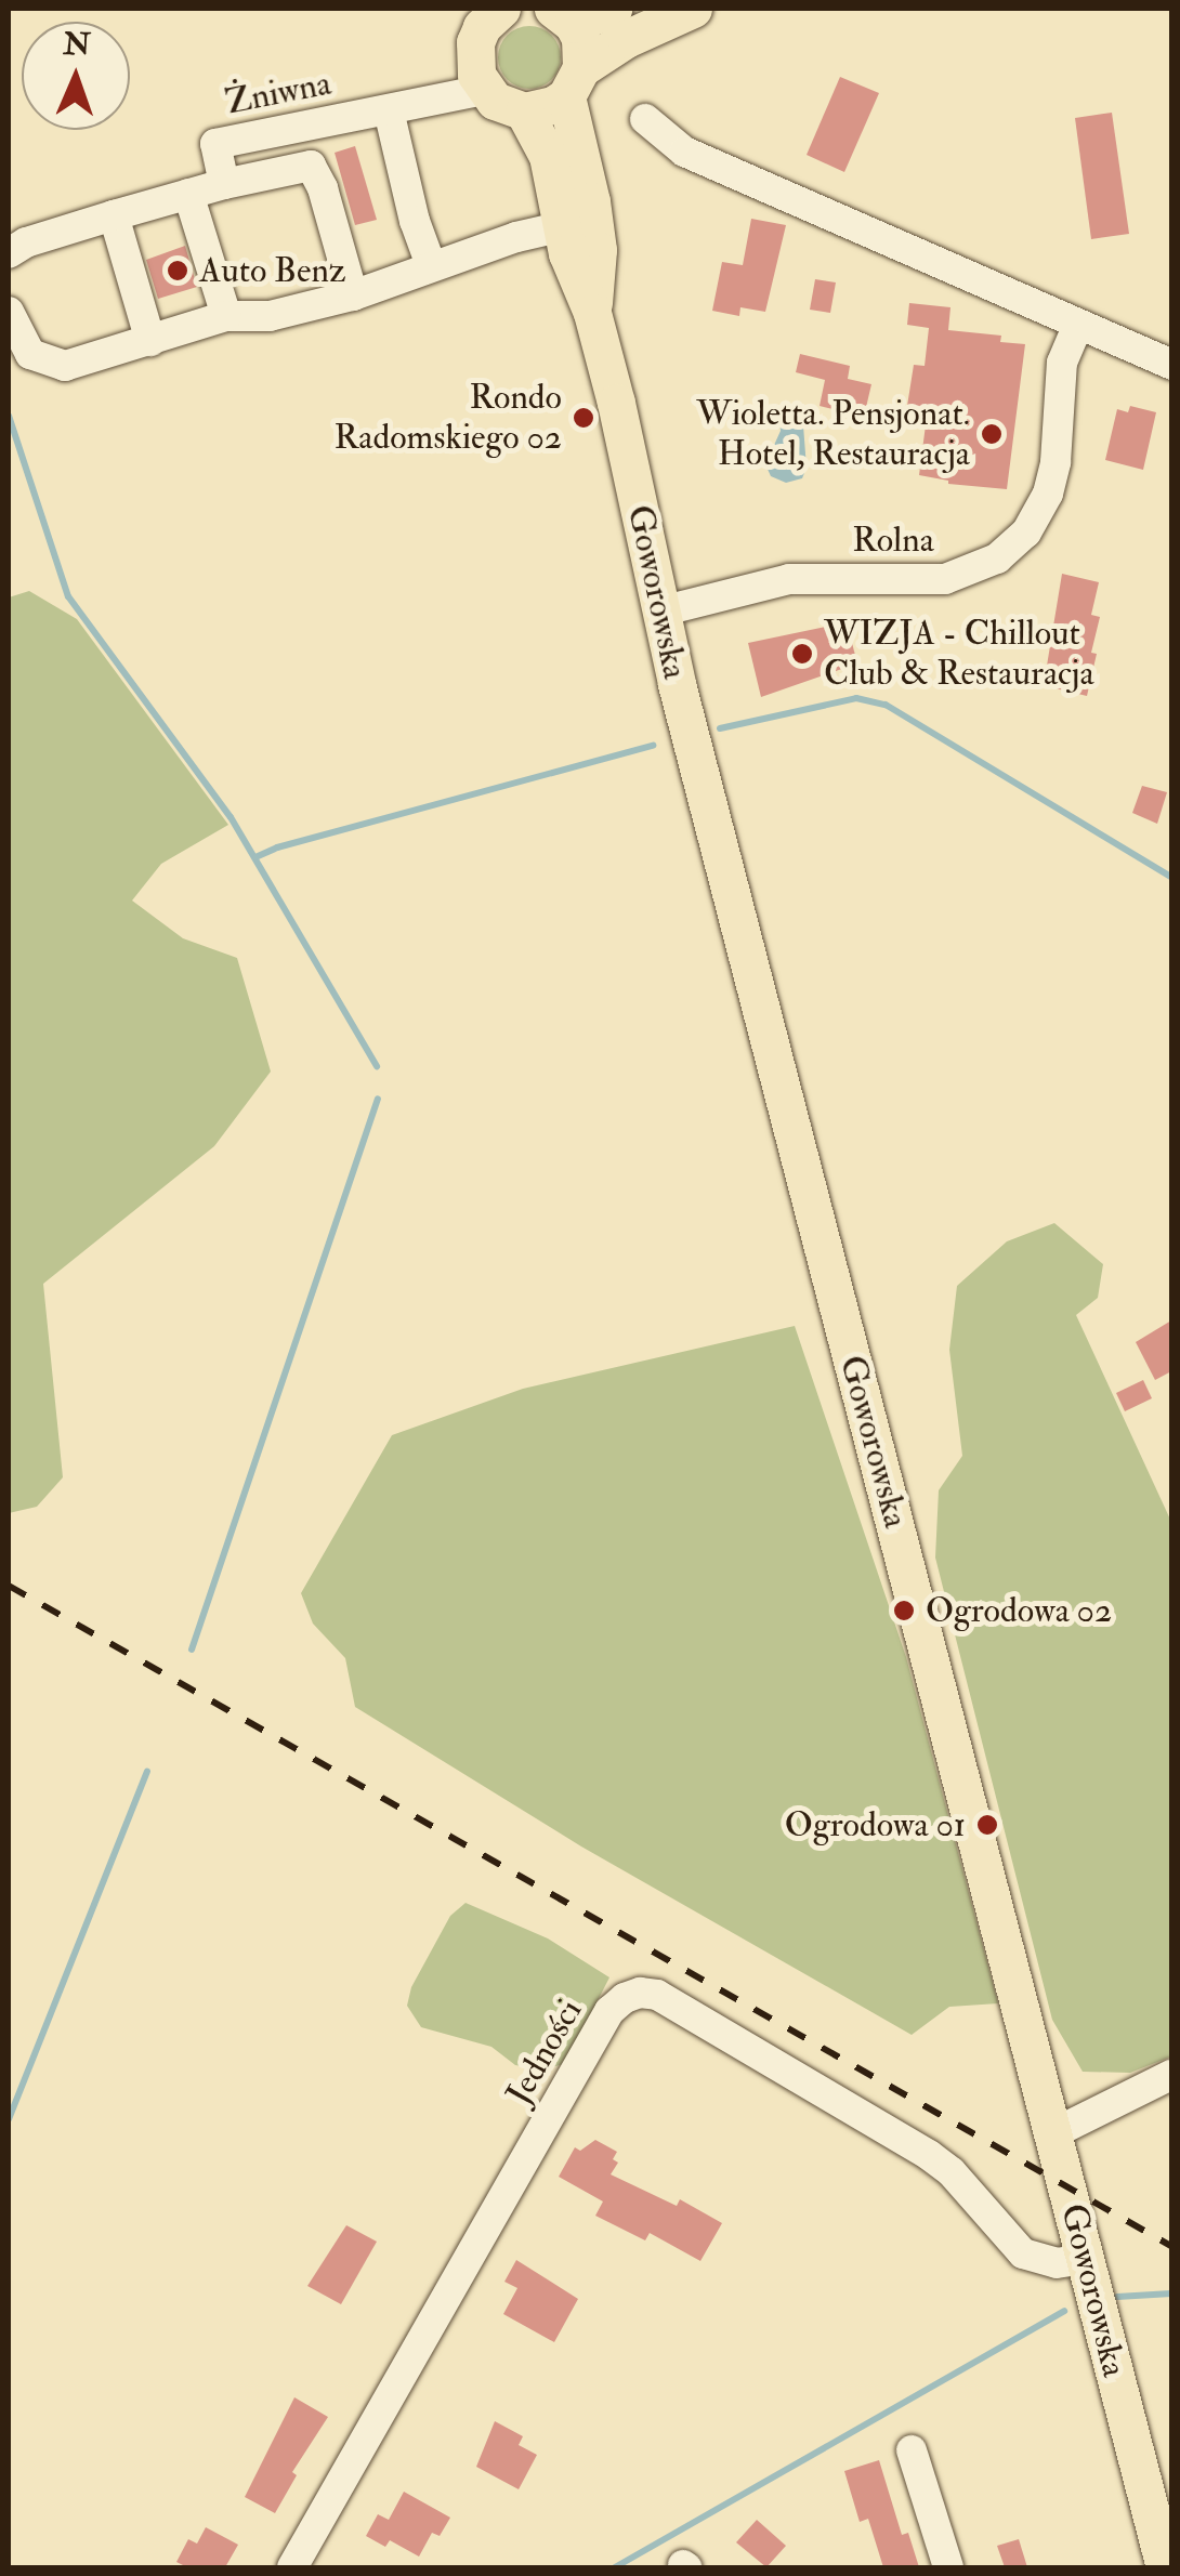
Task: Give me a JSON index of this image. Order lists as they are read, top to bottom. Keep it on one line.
{"streets":{"main road":["Goworowska"],"street":["Żniwna","Rolna","Jedności"]},"crossings":[["Rolna","Goworowska"],["Goworowska","Jedności"]],"places":["Auto Benz","Rondo Radomskiego 02","Wioletta. Pensjonat. Hotel, Restauracja","WIZJA - Chillout Club & Restauracja","Ogrodowa 02","Ogrodowa 01"],"north":"top"}
